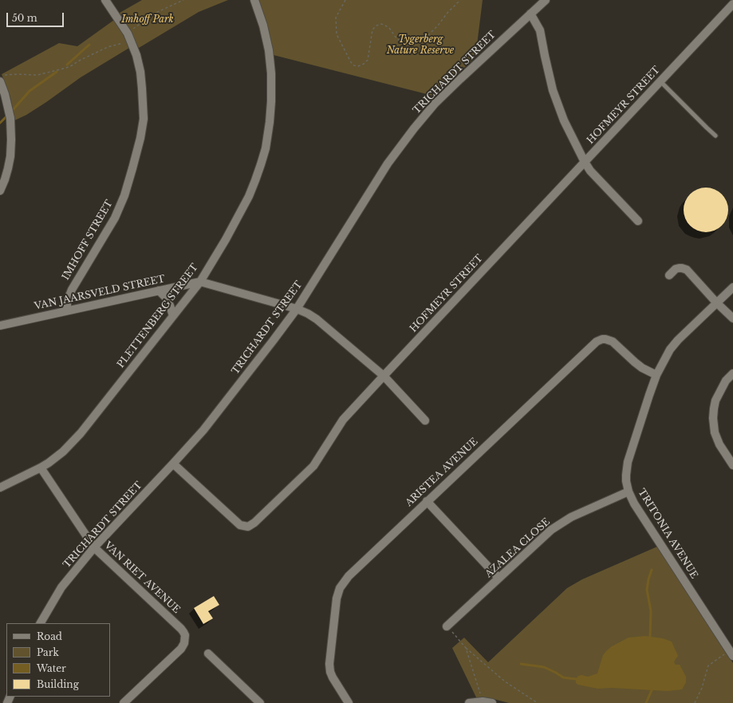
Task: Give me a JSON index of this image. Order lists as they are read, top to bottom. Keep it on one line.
{"streets":{"street":["TRICHARDT STREET","HOFMEYR STREET","IMHOFF STREET","VAN JAARSVELD STREET","PLETTENBERG STREET","ARISTEA AVENUE","TRITONIA AVENUE","AZALEA CLOSE","VAN RIET AVENUE"]},"crossings":[["TRICHARDT STREET","HOFMEYR STREET"],["TRICHARDT STREET","VAN JAARSVELD STREET"],["TRICHARDT STREET","VAN RIET AVENUE"],["HOFMEYR STREET","VAN JAARSVELD STREET"],["IMHOFF STREET","VAN JAARSVELD STREET"],["VAN JAARSVELD STREET","PLETTENBERG STREET"],["PLETTENBERG STREET","VAN RIET AVENUE"],["ARISTEA AVENUE","TRITONIA AVENUE"],["TRITONIA AVENUE","AZALEA CLOSE"]],"parks":["Imhoff Park","Tygerberg Nature Reserve"],"legend":["Road","Park","Water","Building"],"scale_bar":"50 m"}
